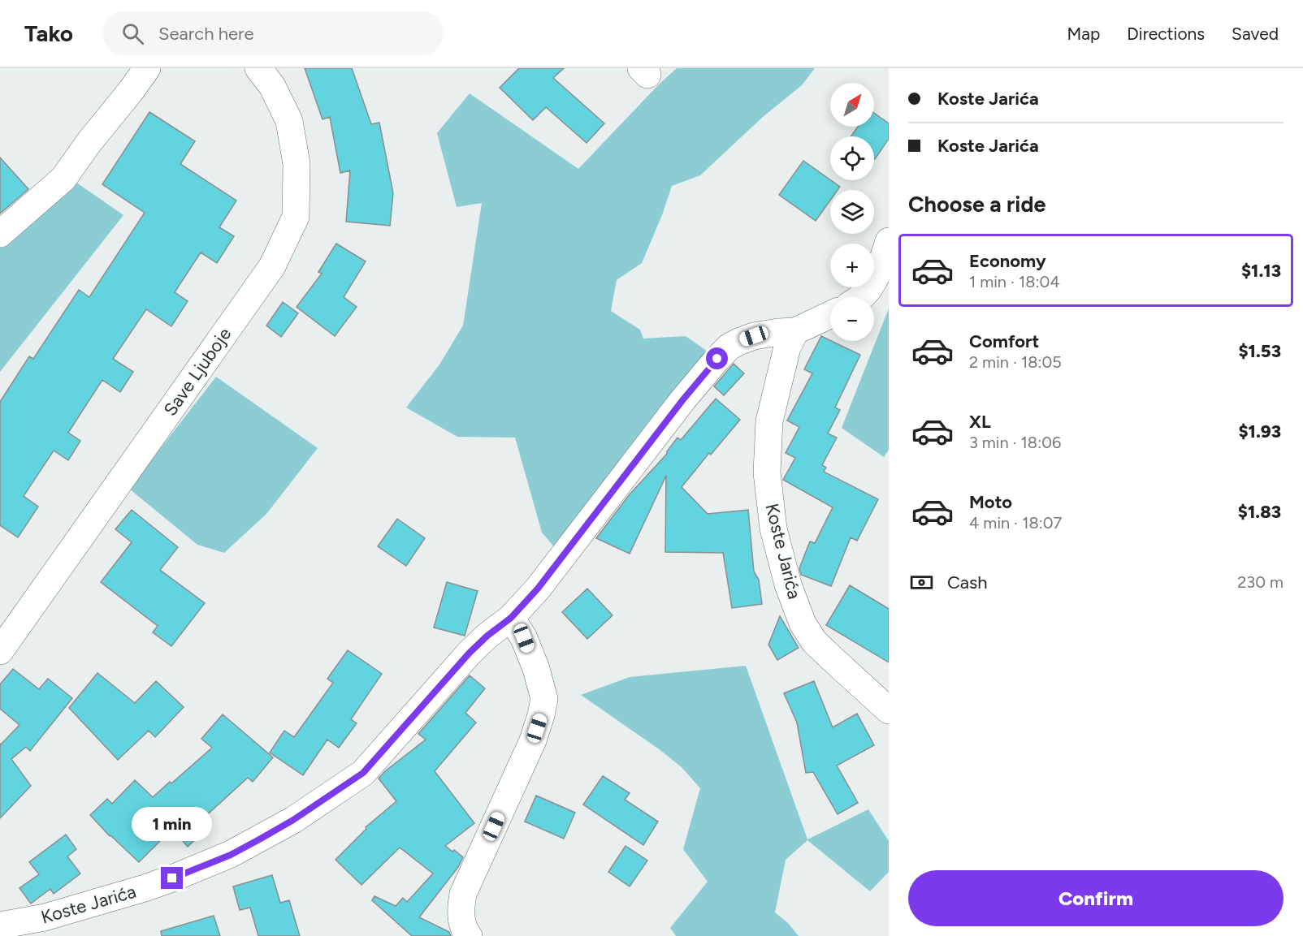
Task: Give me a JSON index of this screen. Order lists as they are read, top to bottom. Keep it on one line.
{"streets":{"street":["Save Ljuboje","Koste Jarića"]},"north":"top right","page":{"header":"Tako","search":"Search here","nav":["Map","Directions","Saved"],"banner":["Koste Jarića","Koste Jarića"],"map_buttons":["+","−"],"heading":"Choose a ride","list":[{"name":"Economy","note":"1 min · 18:04","value":"$1.13"},{"name":"Comfort","note":"2 min · 18:05","value":"$1.53"},{"name":"XL","note":"3 min · 18:06","value":"$1.93"},{"name":"Moto","note":"4 min · 18:07","value":"$1.83"}],"pay":["Cash","230 m"],"bubble":"1 min","buttons":"Confirm"}}
